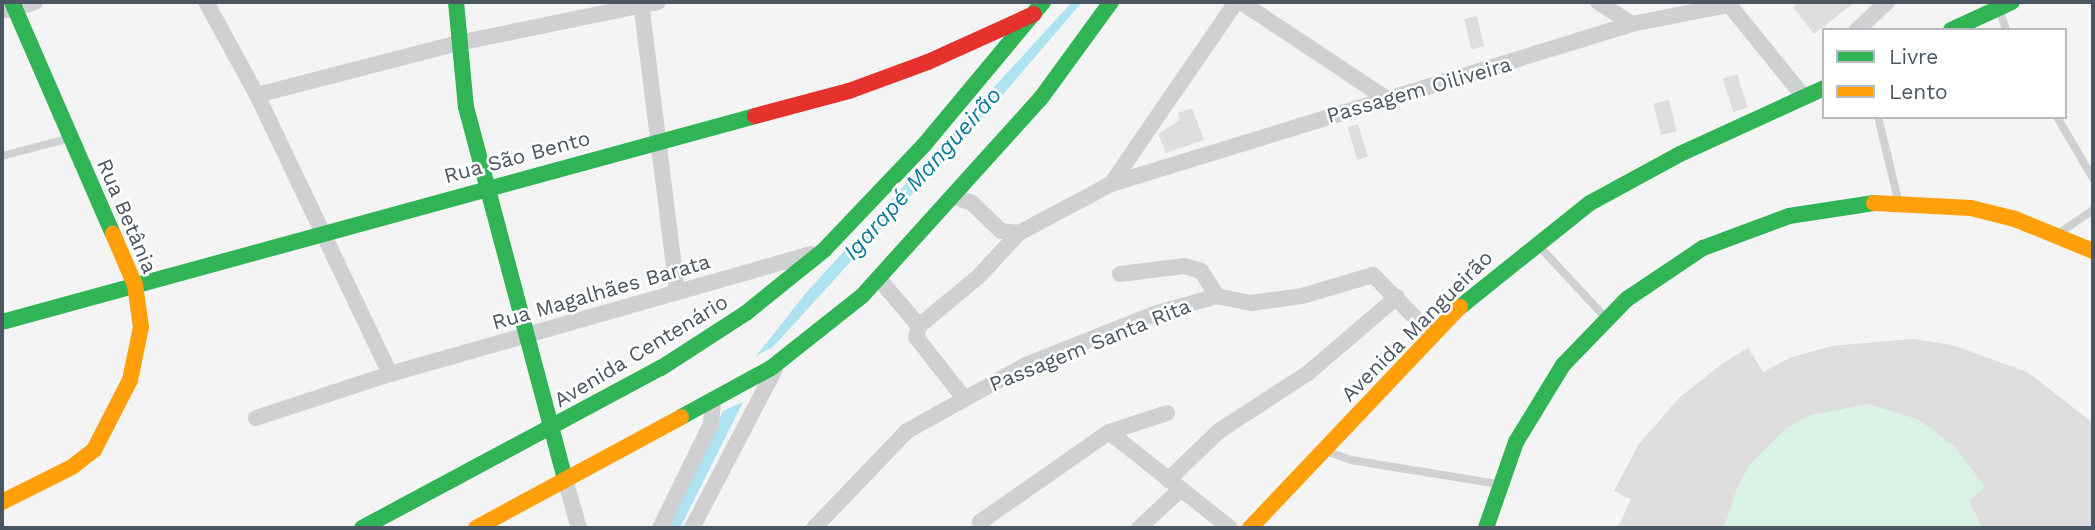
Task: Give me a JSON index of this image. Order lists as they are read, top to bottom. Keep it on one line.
{"streets":{"street":["Passagem Oiliveira","Rua São Bento","Rua Betânia","Rua Magalhães Barata","Avenida Mangueirão","Passagem Santa Rita","Avenida Centenário"]},"crossings":[["Rua São Bento","Rua Betânia"],["Rua São Bento","Avenida Centenário"],["Rua Magalhães Barata","Avenida Centenário"],["Avenida Mangueirão","Passagem Santa Rita"]],"water":["Igarapé Mangueirão"],"legend":["Livre","Lento"]}
